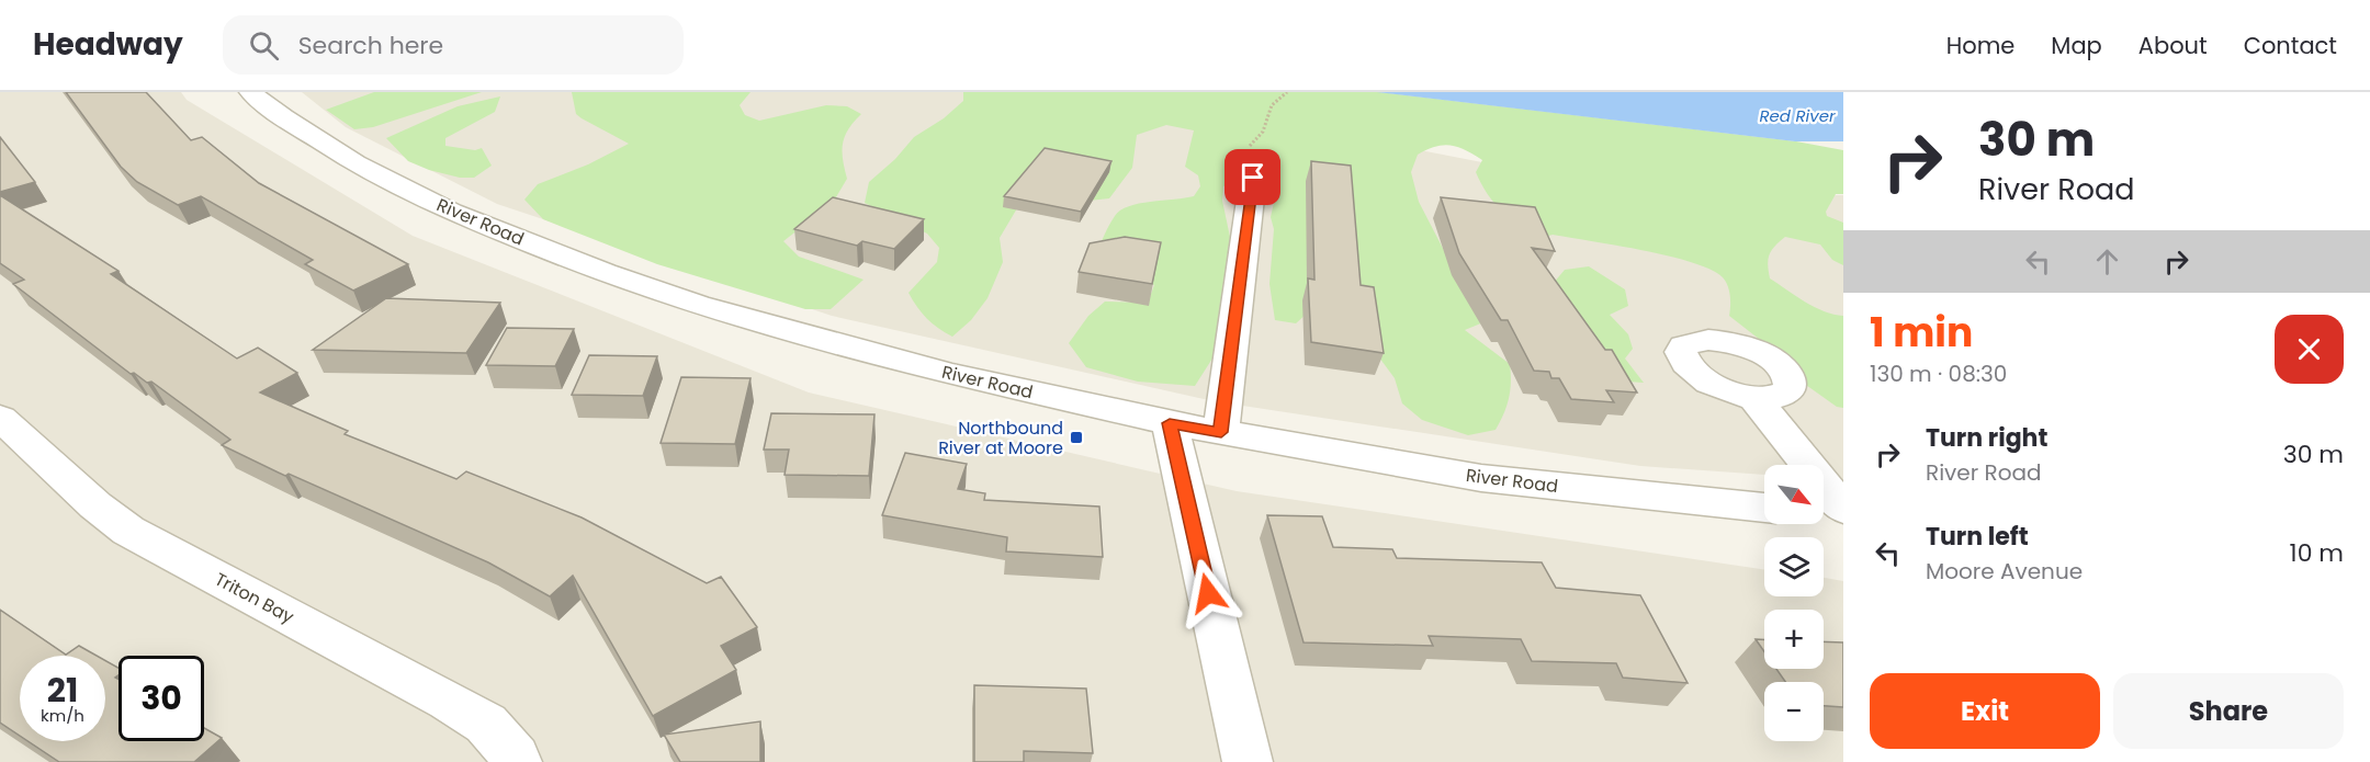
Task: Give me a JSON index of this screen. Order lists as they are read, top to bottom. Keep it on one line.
{"streets":{"street":["River Road","Triton Bay"]},"water":["Red River"],"places":{"transit":["Northbound River at Moore"]},"north":"bottom right","page":{"header":"Headway","search":"Search here","nav":["Home","Map","About","Contact"],"turn":["30 m","River Road"],"heading":["1 min","130 m · 08:30"],"list":[{"name":"Turn right","note":"River Road","value":"30 m"},{"name":"Turn left","note":"Moore Avenue","value":"10 m"}],"map_buttons":["+","−"],"speed":"21 km/h","limit":"30","buttons":["Exit","Share"]}}
